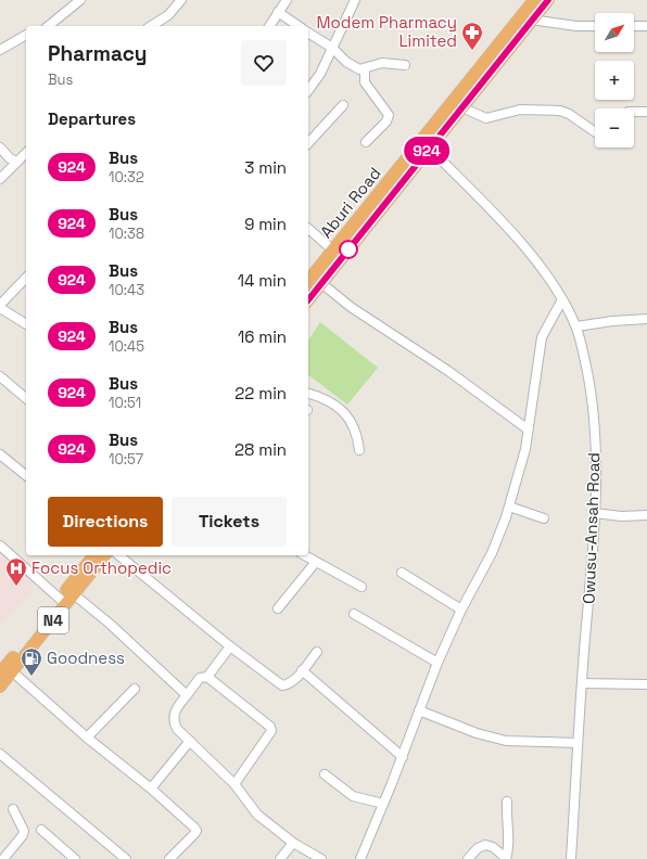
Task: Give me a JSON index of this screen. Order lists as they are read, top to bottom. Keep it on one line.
{"streets":{"highway":["Aburi Road","N4"],"street":["Owusu-Ansah Road"]},"crossings":[["Aburi Road","Owusu-Ansah Road"]],"places":{"pharmacy":["Modem Pharmacy Limited"],"hospital":["Focus Orthopedic"],"fuel station":["Goodness"]},"lines":["bus line 924"],"north":"top right","page":{"on_map":"924","map_buttons":["+","−"],"heading":[["Pharmacy","Bus"],"Departures"],"list":[{"mark":"924","name":"Bus","note":"10:32","value":"3 min"},{"mark":"924","name":"Bus","note":"10:38","value":"9 min"},{"mark":"924","name":"Bus","note":"10:43","value":"14 min"},{"mark":"924","name":"Bus","note":"10:45","value":"16 min"},{"mark":"924","name":"Bus","note":"10:51","value":"22 min"},{"mark":"924","name":"Bus","note":"10:57","value":"28 min"}],"buttons":["Directions","Tickets"]}}
